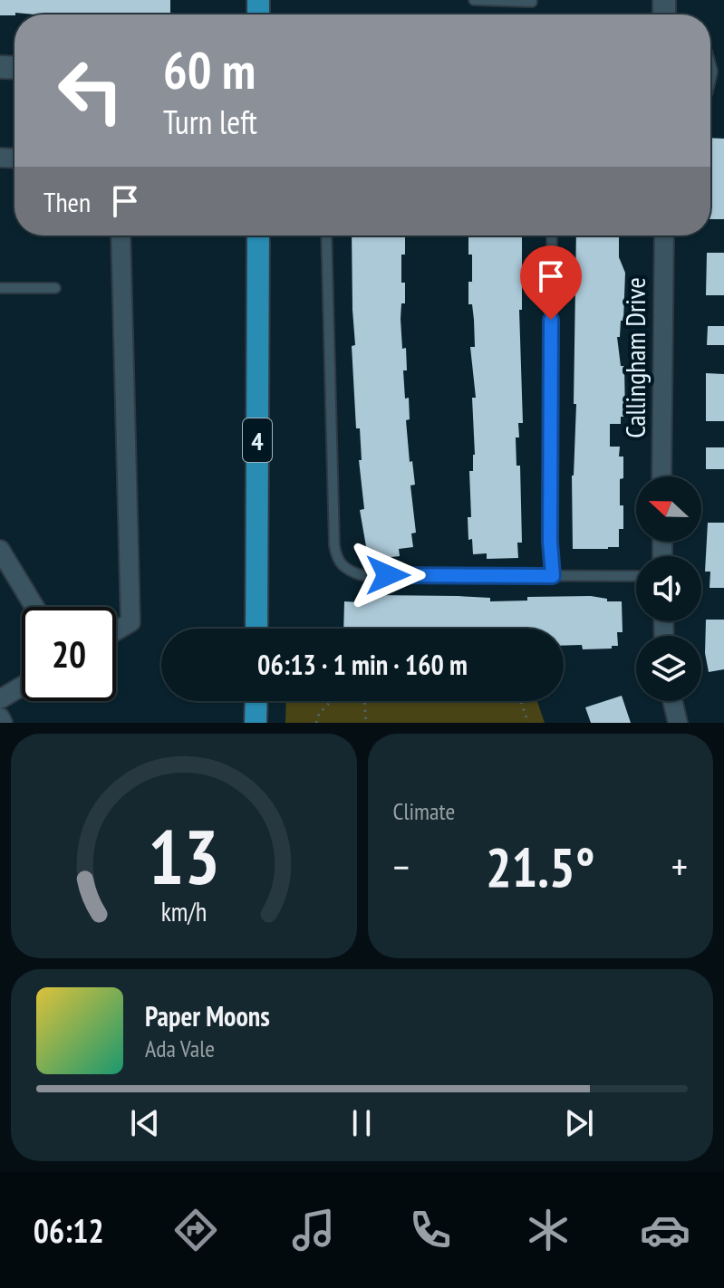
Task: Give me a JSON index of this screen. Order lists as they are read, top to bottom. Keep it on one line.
{"streets":{"main road":["4"],"street":["Callingham Drive"]},"north":"left","page":{"turn":["60 m","Turn left"],"then":"Then","limit":"20","trip":"06:13 · 1 min · 160 m","tile":"Climate","heat":["−","21.5°","+"],"song":["Paper Moons","Ada Vale"],"tabs":"06:12","gauge":["13","km/h"]}}
